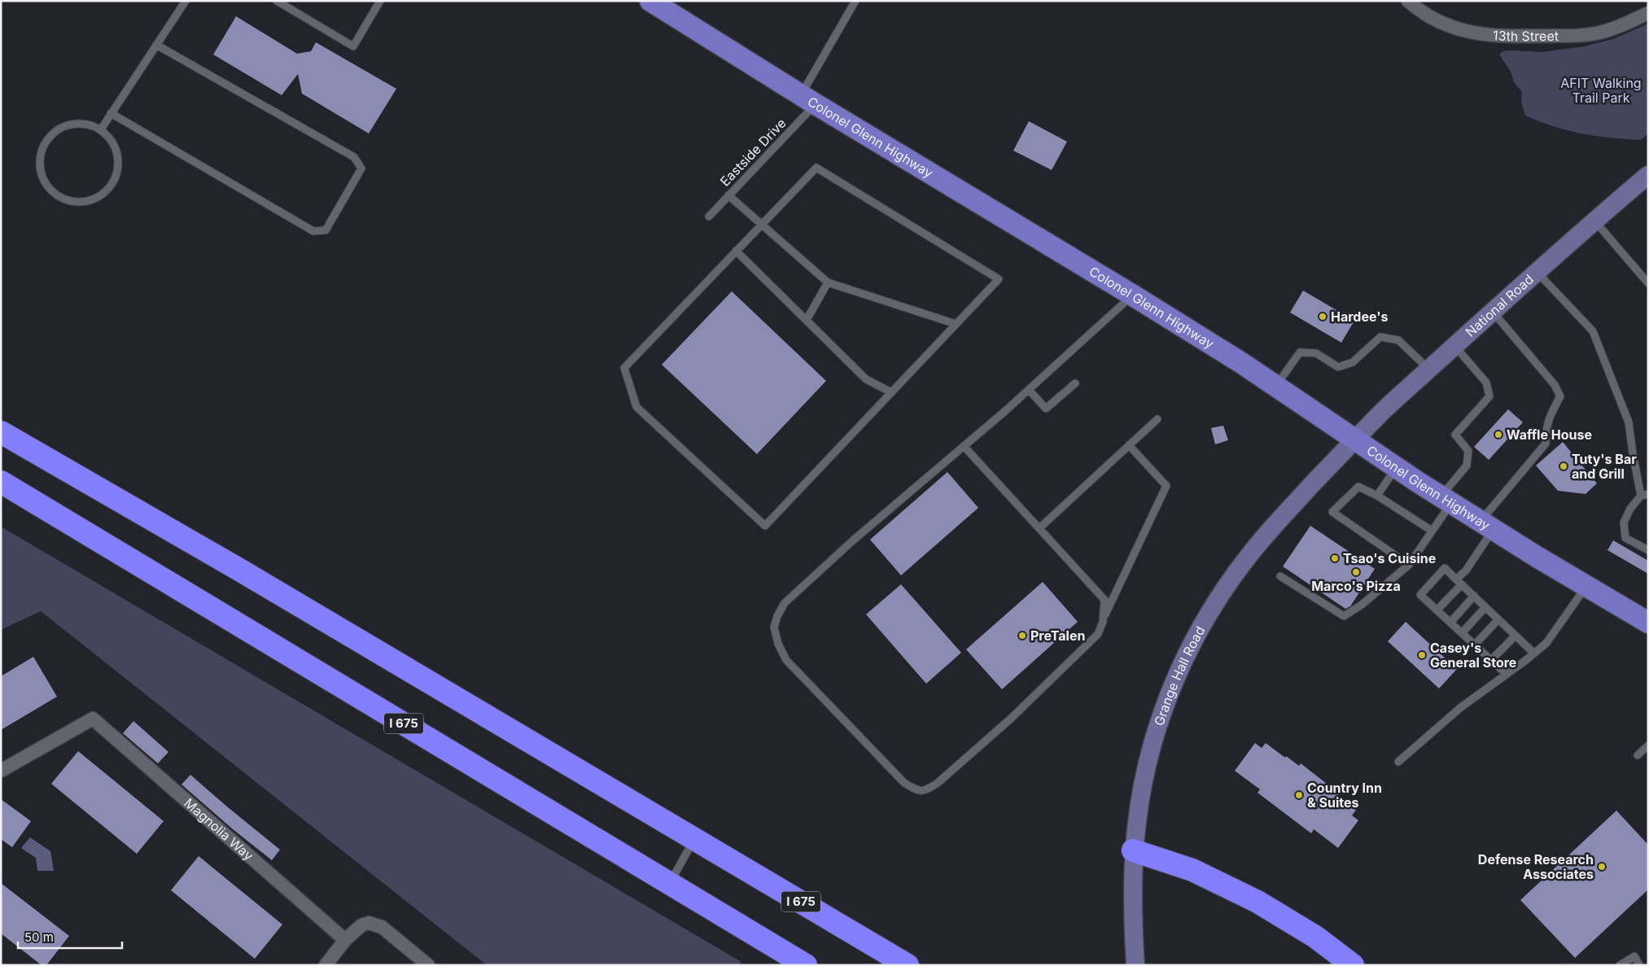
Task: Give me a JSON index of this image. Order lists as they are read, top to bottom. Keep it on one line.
{"streets":{"highway":["I 675"],"main road":["Colonel Glenn Highway","National Road","Grange Hall Road"],"street":["13th Street","Magnolia Way"],"lane":["Eastside Drive"]},"crossings":[["Colonel Glenn Highway","Eastside Drive"],["Colonel Glenn Highway","National Road"],["Colonel Glenn Highway","Grange Hall Road"],["National Road","Grange Hall Road"]],"parks":["AFIT Walking Trail Park"],"places":["Hardee's","Waffle House","Tuty's Bar and Grill","Tsao's Cuisine","Marco's Pizza","PreTalen","Casey's General Store","Country Inn & Suites","Defense Research Associates"],"scale_bar":"50 m"}
